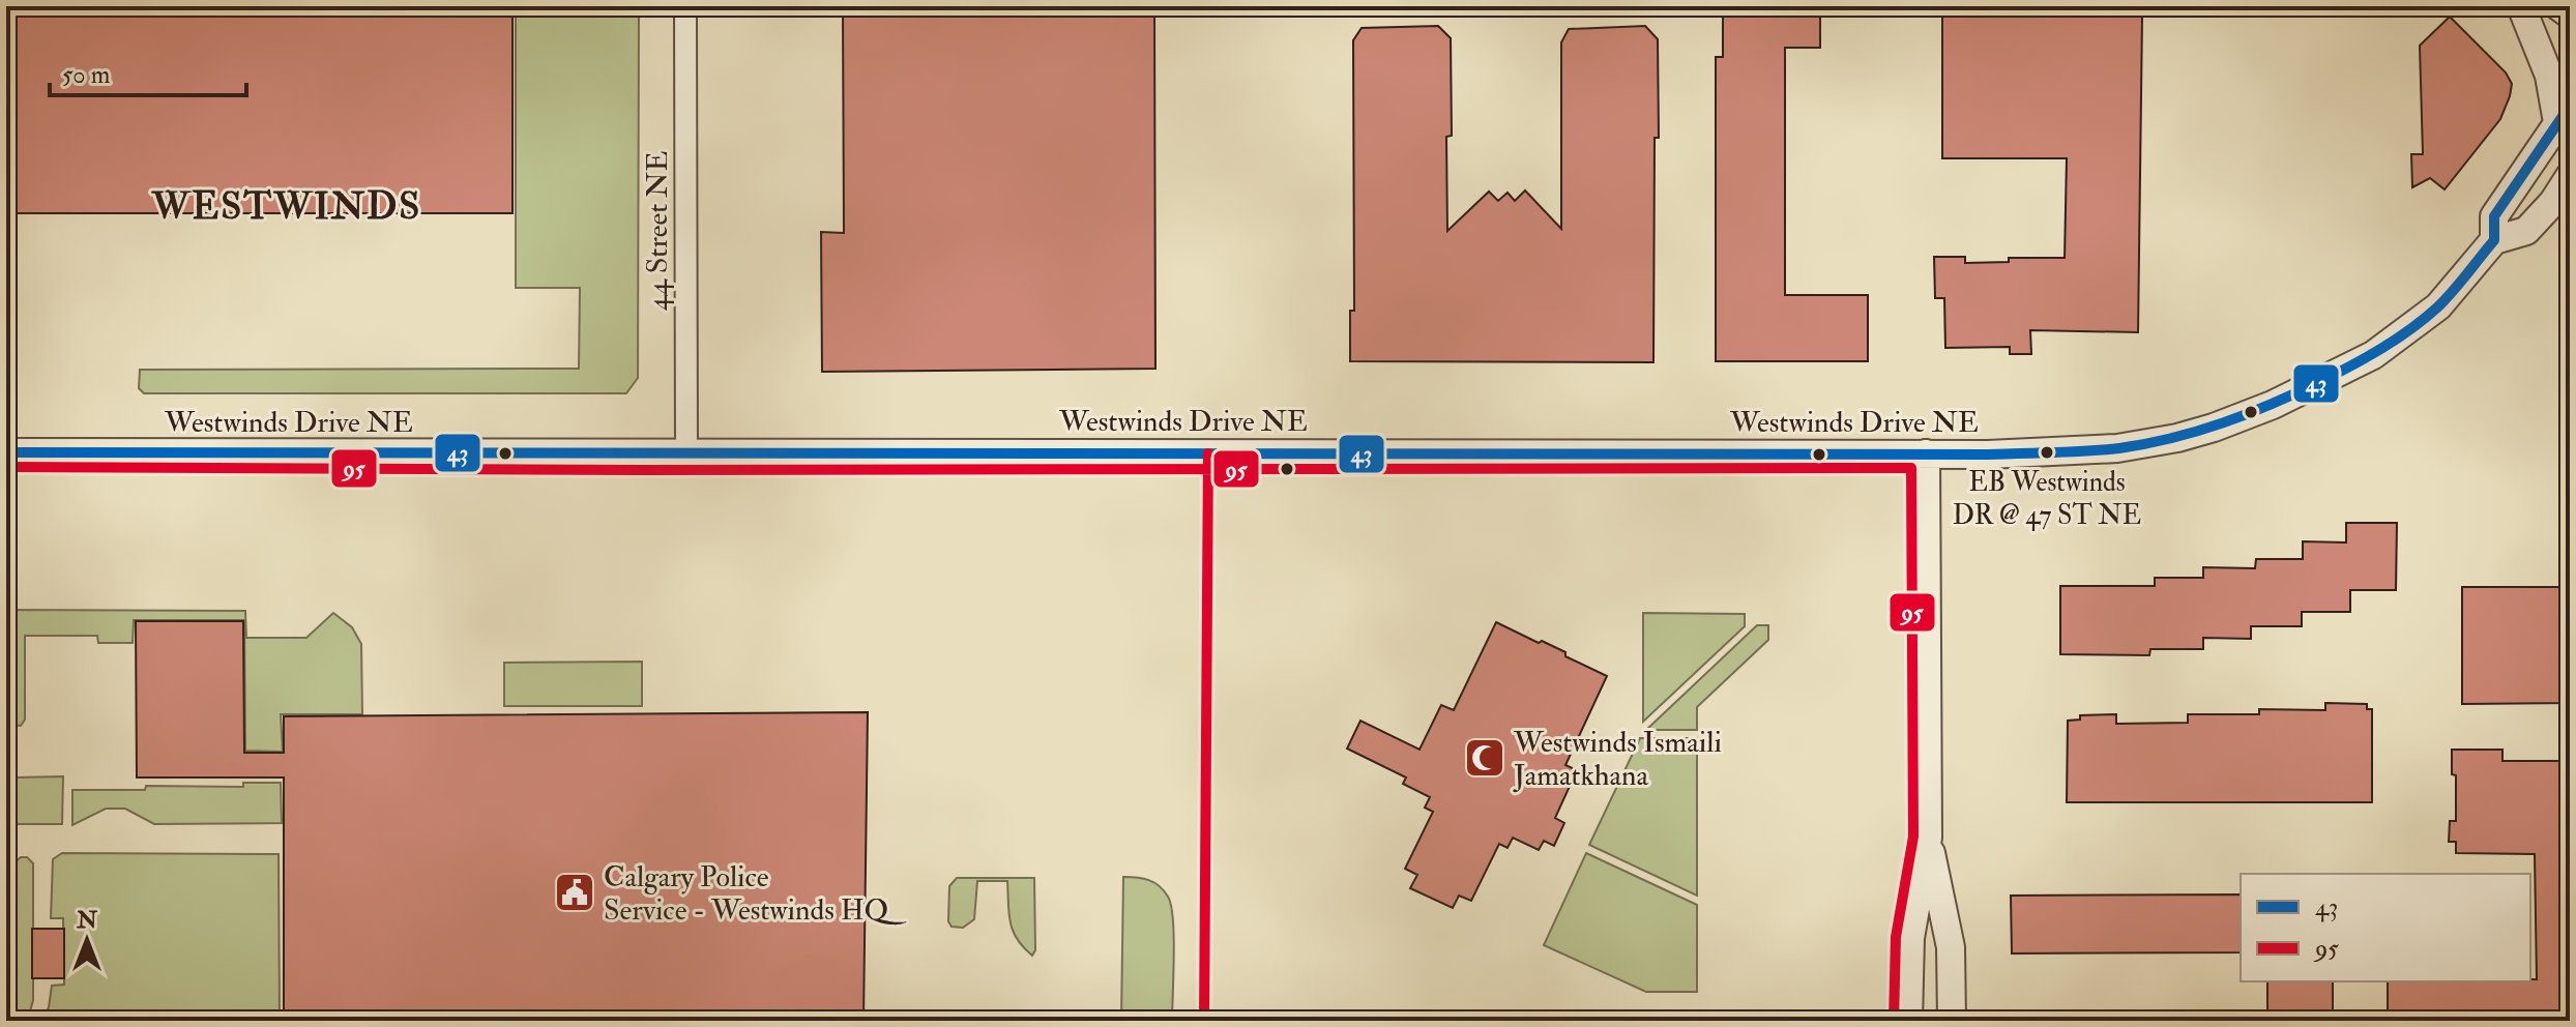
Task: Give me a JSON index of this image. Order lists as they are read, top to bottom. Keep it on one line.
{"streets":{"street":["44 Street NE","Westwinds Drive NE"]},"crossings":[["44 Street NE","Westwinds Drive NE"]],"districts":["WESTWINDS"],"places":{"other":["EB Westwinds DR @ 47 ST NE"],"mosque":["Westwinds Ismaili Jamatkhana"],"public building":["Calgary Police Service - Westwinds HQ"]},"lines":["transit line 43","transit line 95"],"legend":["43","95"],"scale_bar":"50 m","north":"top"}
